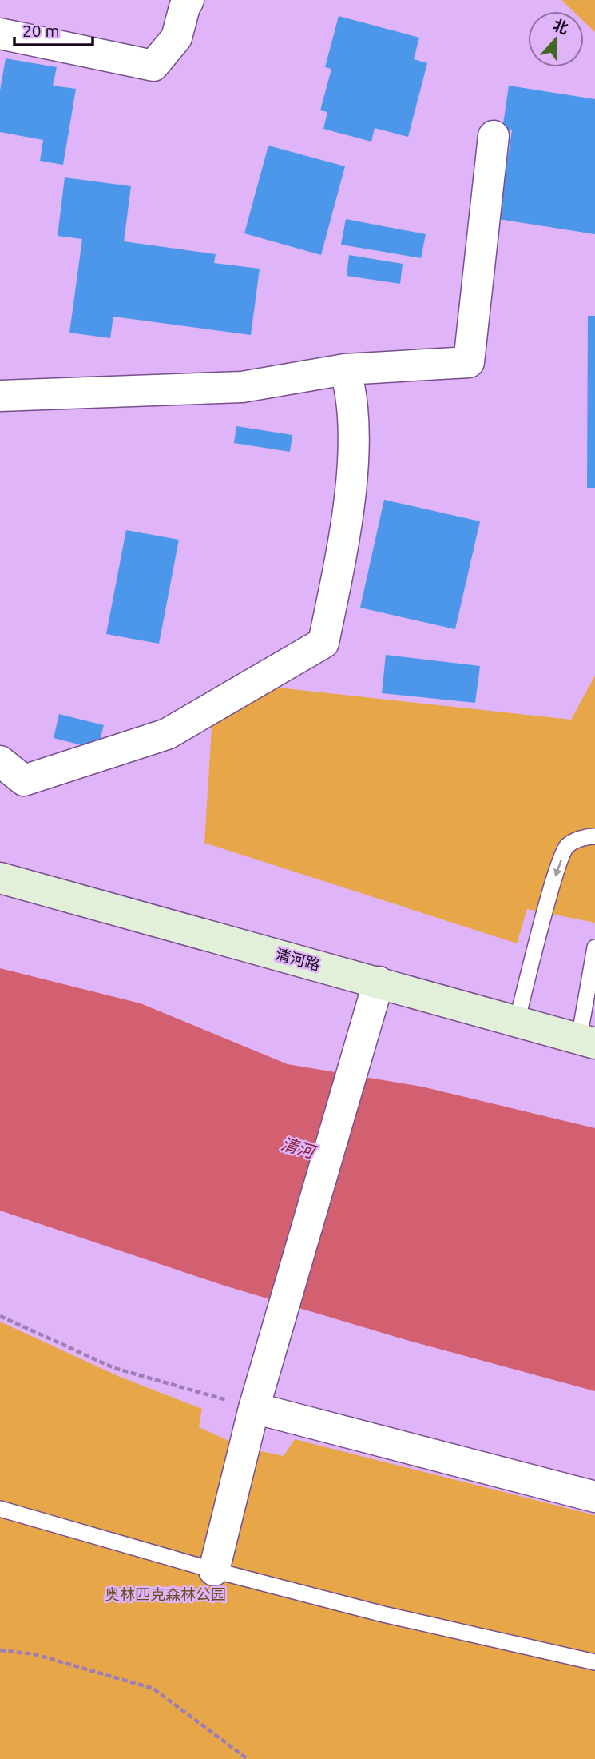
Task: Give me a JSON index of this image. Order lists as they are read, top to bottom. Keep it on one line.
{"streets":{"street":["清河路"]},"water":["清河"],"parks":["奥林匹克森林公园"],"scale_bar":"20 m","north":"top"}
